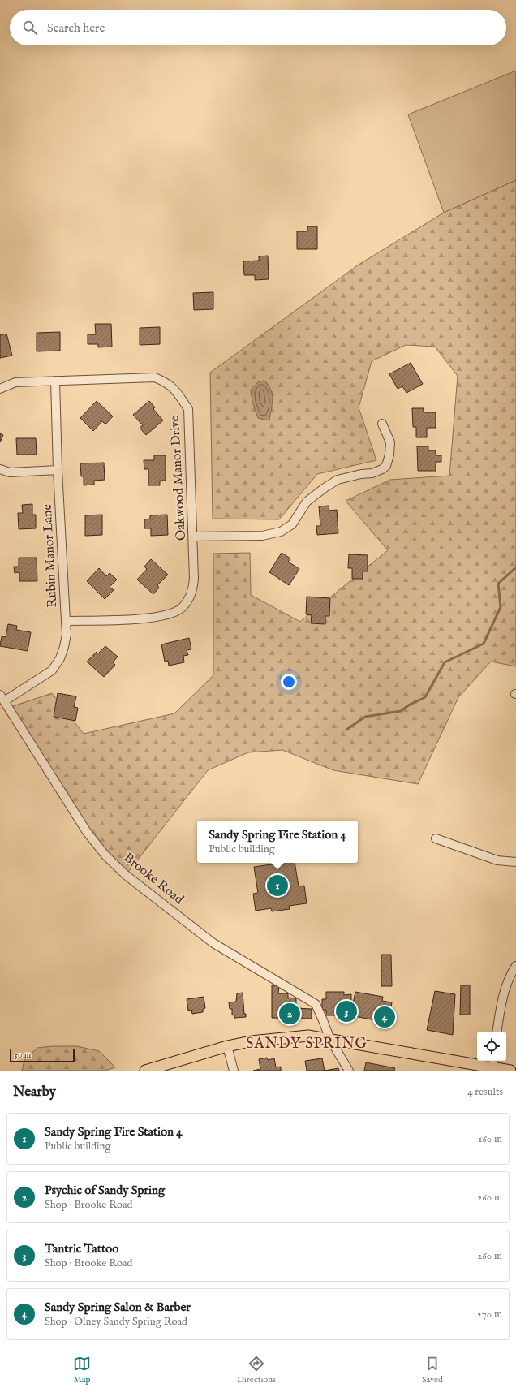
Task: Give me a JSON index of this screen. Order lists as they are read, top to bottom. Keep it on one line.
{"streets":{"street":["Oakwood Manor Drive","Rubin Manor Lane","Brooke Road"]},"crossings":[["Oakwood Manor Drive","Rubin Manor Lane"],["Rubin Manor Lane","Brooke Road"]],"districts":["SANDY SPRING"],"scale_bar":"50 m","page":{"search":"Search here","popup":["Sandy Spring Fire Station 4","Public building"],"pins":["1","3","2","4"],"scale":"50 m","heading":["Nearby","4 results"],"list":[{"mark":"1","name":"Sandy Spring Fire Station 4","note":"Public building","value":"160 m"},{"mark":"2","name":"Psychic of Sandy Spring","note":"Shop · Brooke Road","value":"260 m"},{"mark":"3","name":"Tantric Tattoo","note":"Shop · Brooke Road","value":"260 m"},{"mark":"4","name":"Sandy Spring Salon & Barber","note":"Shop · Olney Sandy Spring Road","value":"270 m"}],"nav":["Map","Directions","Saved"]}}
